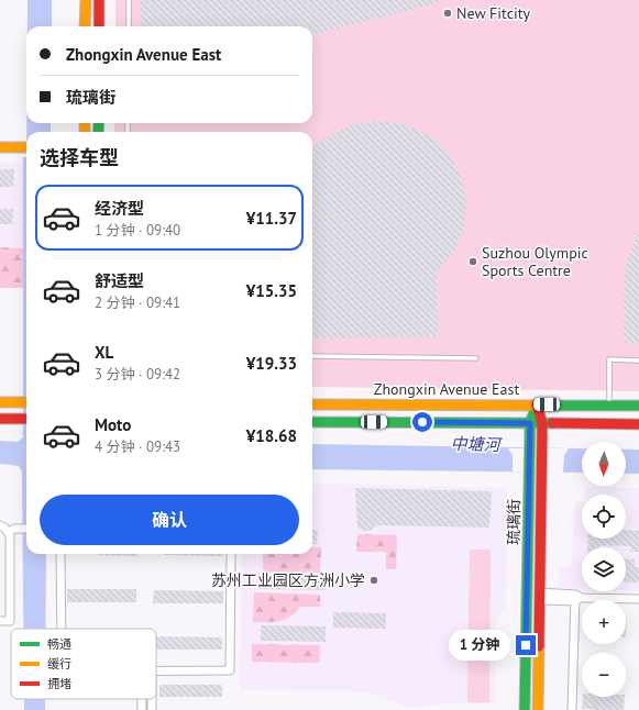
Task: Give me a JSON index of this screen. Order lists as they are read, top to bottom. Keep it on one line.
{"streets":{"main road":["Zhongxin Avenue East","琉璃街"]},"crossings":[["Zhongxin Avenue East","琉璃街"]],"water":["中塘河"],"places":["New Fitcity","Suzhou Olympic Sports Centre","苏州工业园区方洲小学"],"legend":["畅通","缓行","拥堵"],"north":"bottom","page":{"banner":["Zhongxin Avenue East","琉璃街"],"heading":"选择车型","list":[{"name":"经济型","note":"1 分钟 · 09:40","value":"¥11.37"},{"name":"舒适型","note":"2 分钟 · 09:41","value":"¥15.35"},{"name":"XL","note":"3 分钟 · 09:42","value":"¥19.33"},{"name":"Moto","note":"4 分钟 · 09:43","value":"¥18.68"}],"map_buttons":["+","−"],"buttons":"确认","bubble":"1 分钟"}}
